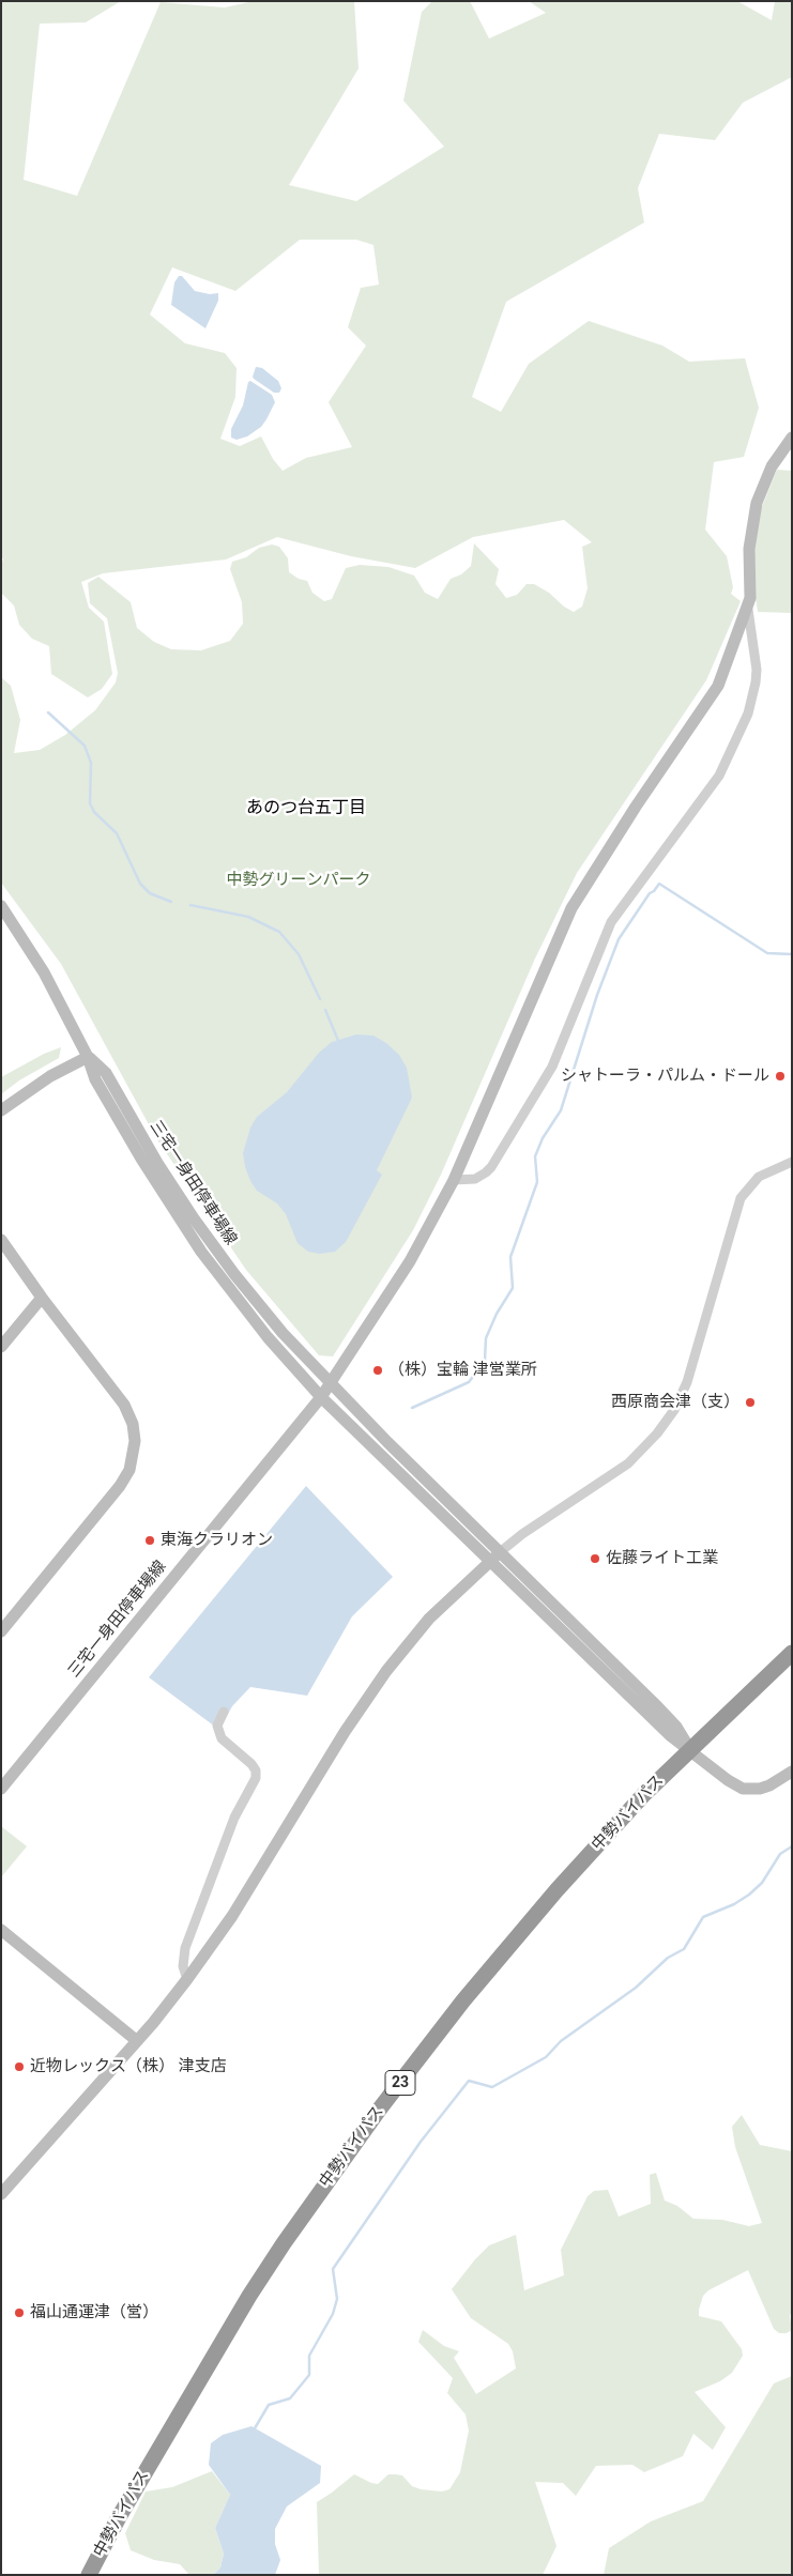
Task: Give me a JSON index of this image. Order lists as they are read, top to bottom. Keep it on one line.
{"streets":{"highway":["中勢バイパス","23"],"street":["三宅一身田停車場線"]},"districts":["あのつ台五丁目"],"parks":["中勢グリーンパーク"],"places":["シャトーラ・パルム・ドール","（株）宝輪 津営業所","西原商会津（支）","東海クラリオン","佐藤ライト工業","近物レックス（株） 津支店","福山通運津（営）"]}
